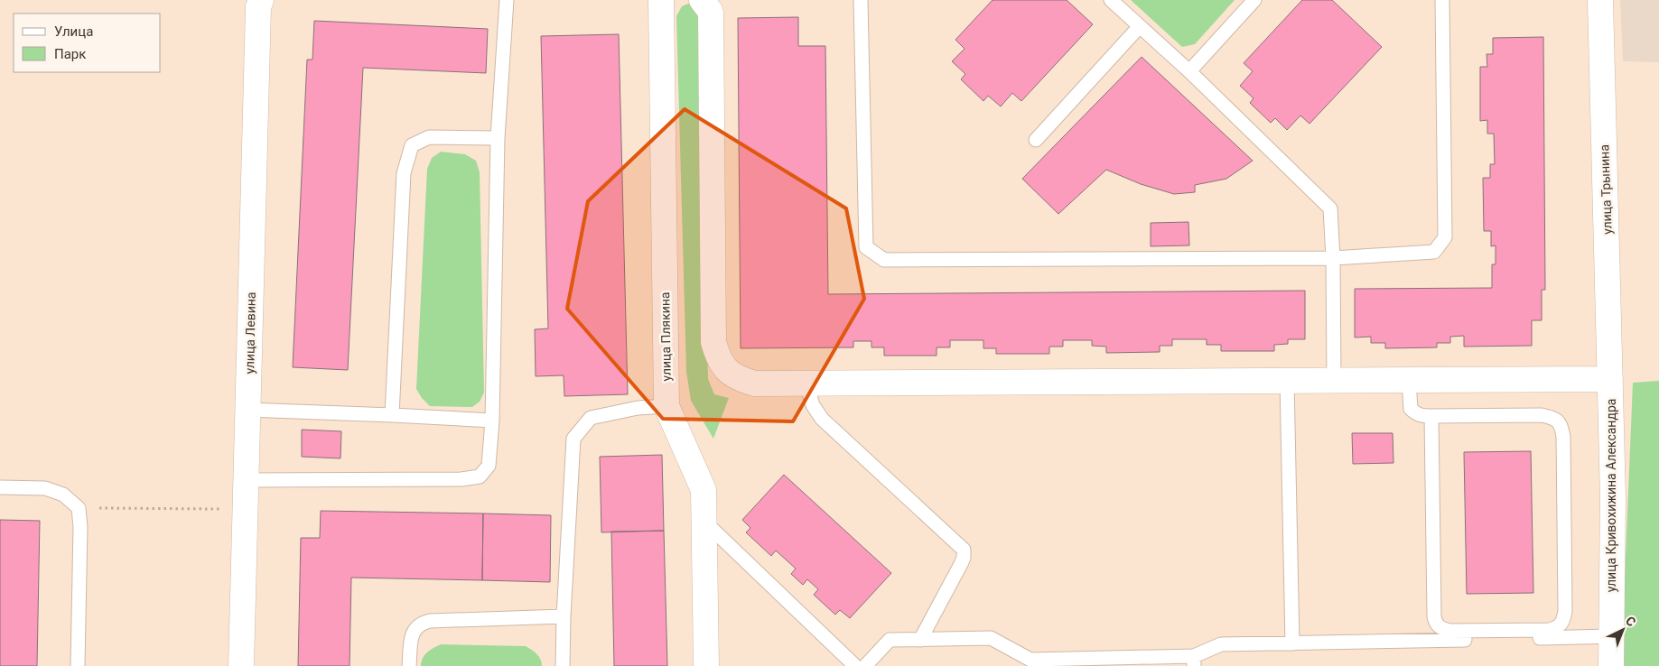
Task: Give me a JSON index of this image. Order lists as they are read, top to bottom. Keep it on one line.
{"streets":{"street":["улица Трынина","улица Левина","улица Плякина","улица Кривохижина Александра"]},"crossings":[["улица Трынина","улица Кривохижина Александра"]],"legend":["Улица","Парк"],"north":"top right"}
